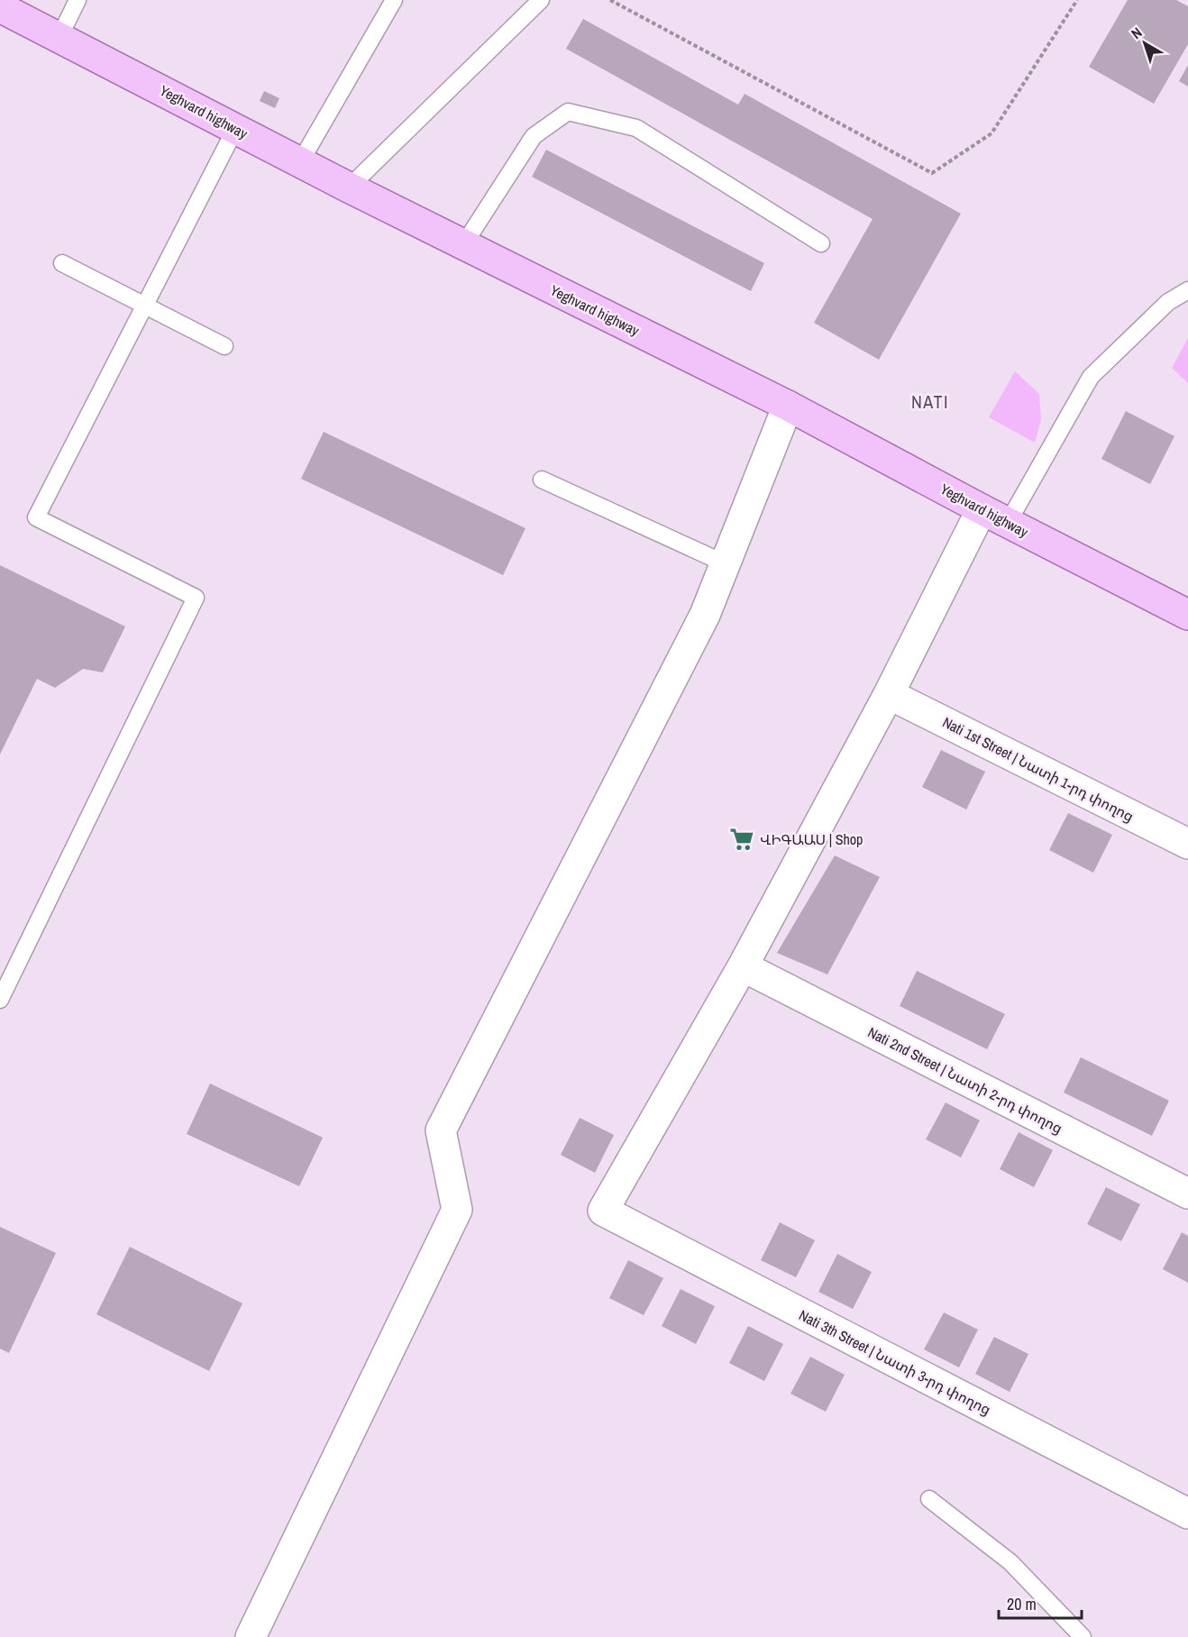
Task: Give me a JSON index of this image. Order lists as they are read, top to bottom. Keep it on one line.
{"streets":{"main road":["Yeghvard highway"],"street":["Nati 1st Street | Նատի 1-րդ փողոց","Nati 2nd Street | Նատի 2-րդ փողոց","Nati 3th Street | Նատի 3-րդ փողոց"]},"crossings":[["Nati 2nd Street | Նատի 2-րդ փողոց","Nati 3th Street | Նատի 3-րդ փողոց"]],"districts":["NATI"],"places":{"supermarket":["ՎԻԳԱԱՍ | Shop"]},"scale_bar":"20 m","north":"top left"}
